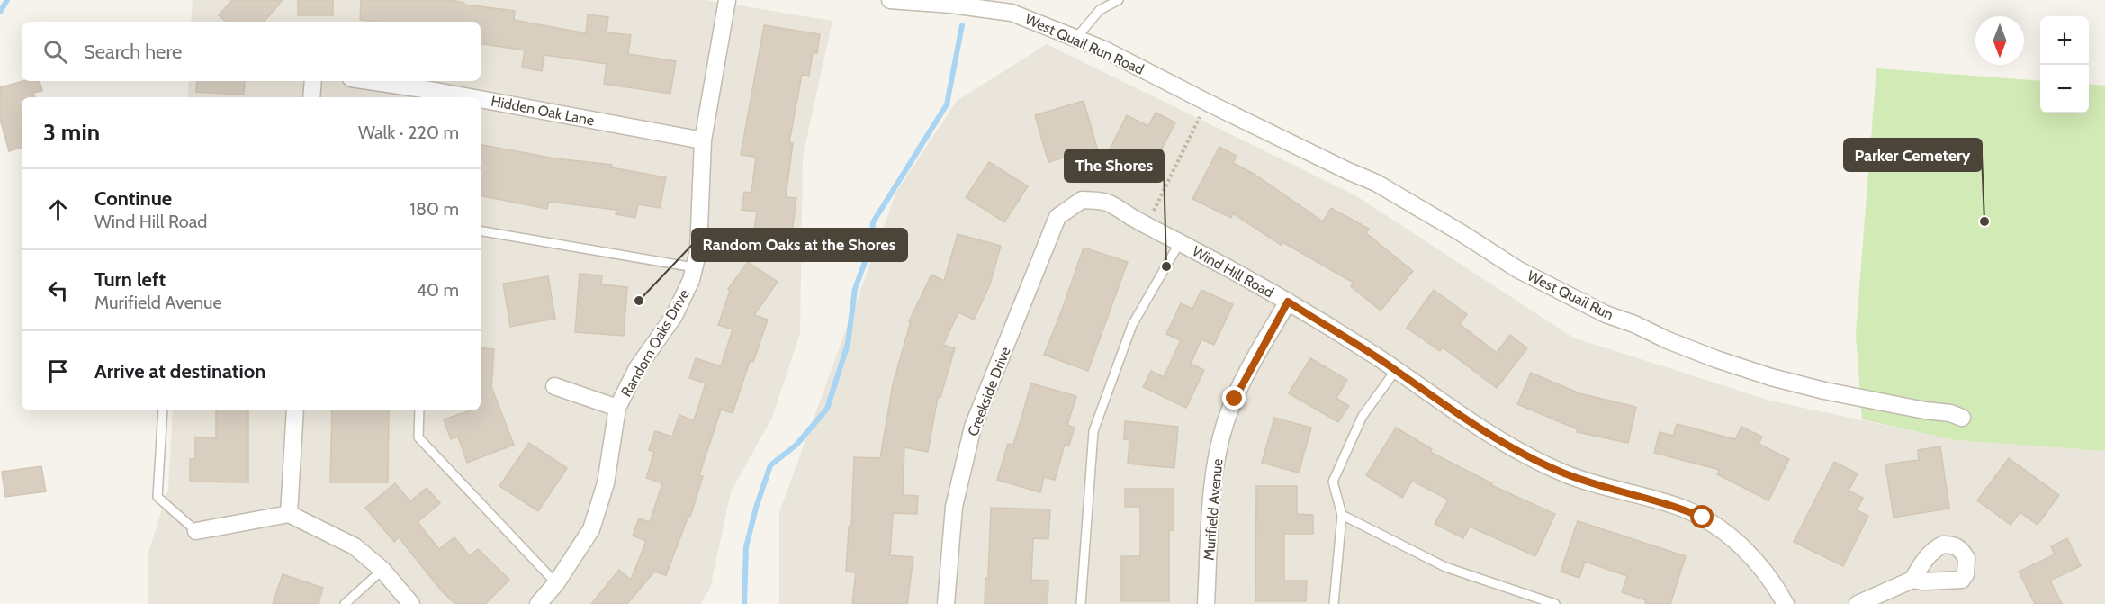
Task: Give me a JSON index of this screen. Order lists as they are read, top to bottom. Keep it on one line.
{"streets":{"street":["West Quail Run Road","Hidden Oak Lane","Wind Hill Road","West Quail Run","Random Oaks Drive","Creekside Drive","Murifield Avenue"]},"crossings":[["West Quail Run Road","West Quail Run"],["Hidden Oak Lane","Random Oaks Drive"],["Wind Hill Road","Creekside Drive"],["Wind Hill Road","Murifield Avenue"]],"places":["Parker Cemetery","The Shores","Random Oaks at the Shores"],"north":"bottom","page":{"map_buttons":["+","−"],"search":"Search here","heading":["3 min","Walk · 220 m"],"list":[["Continue","Wind Hill Road","180 m"],["Turn left","Murifield Avenue","40 m"],"Arrive at destination"]}}
